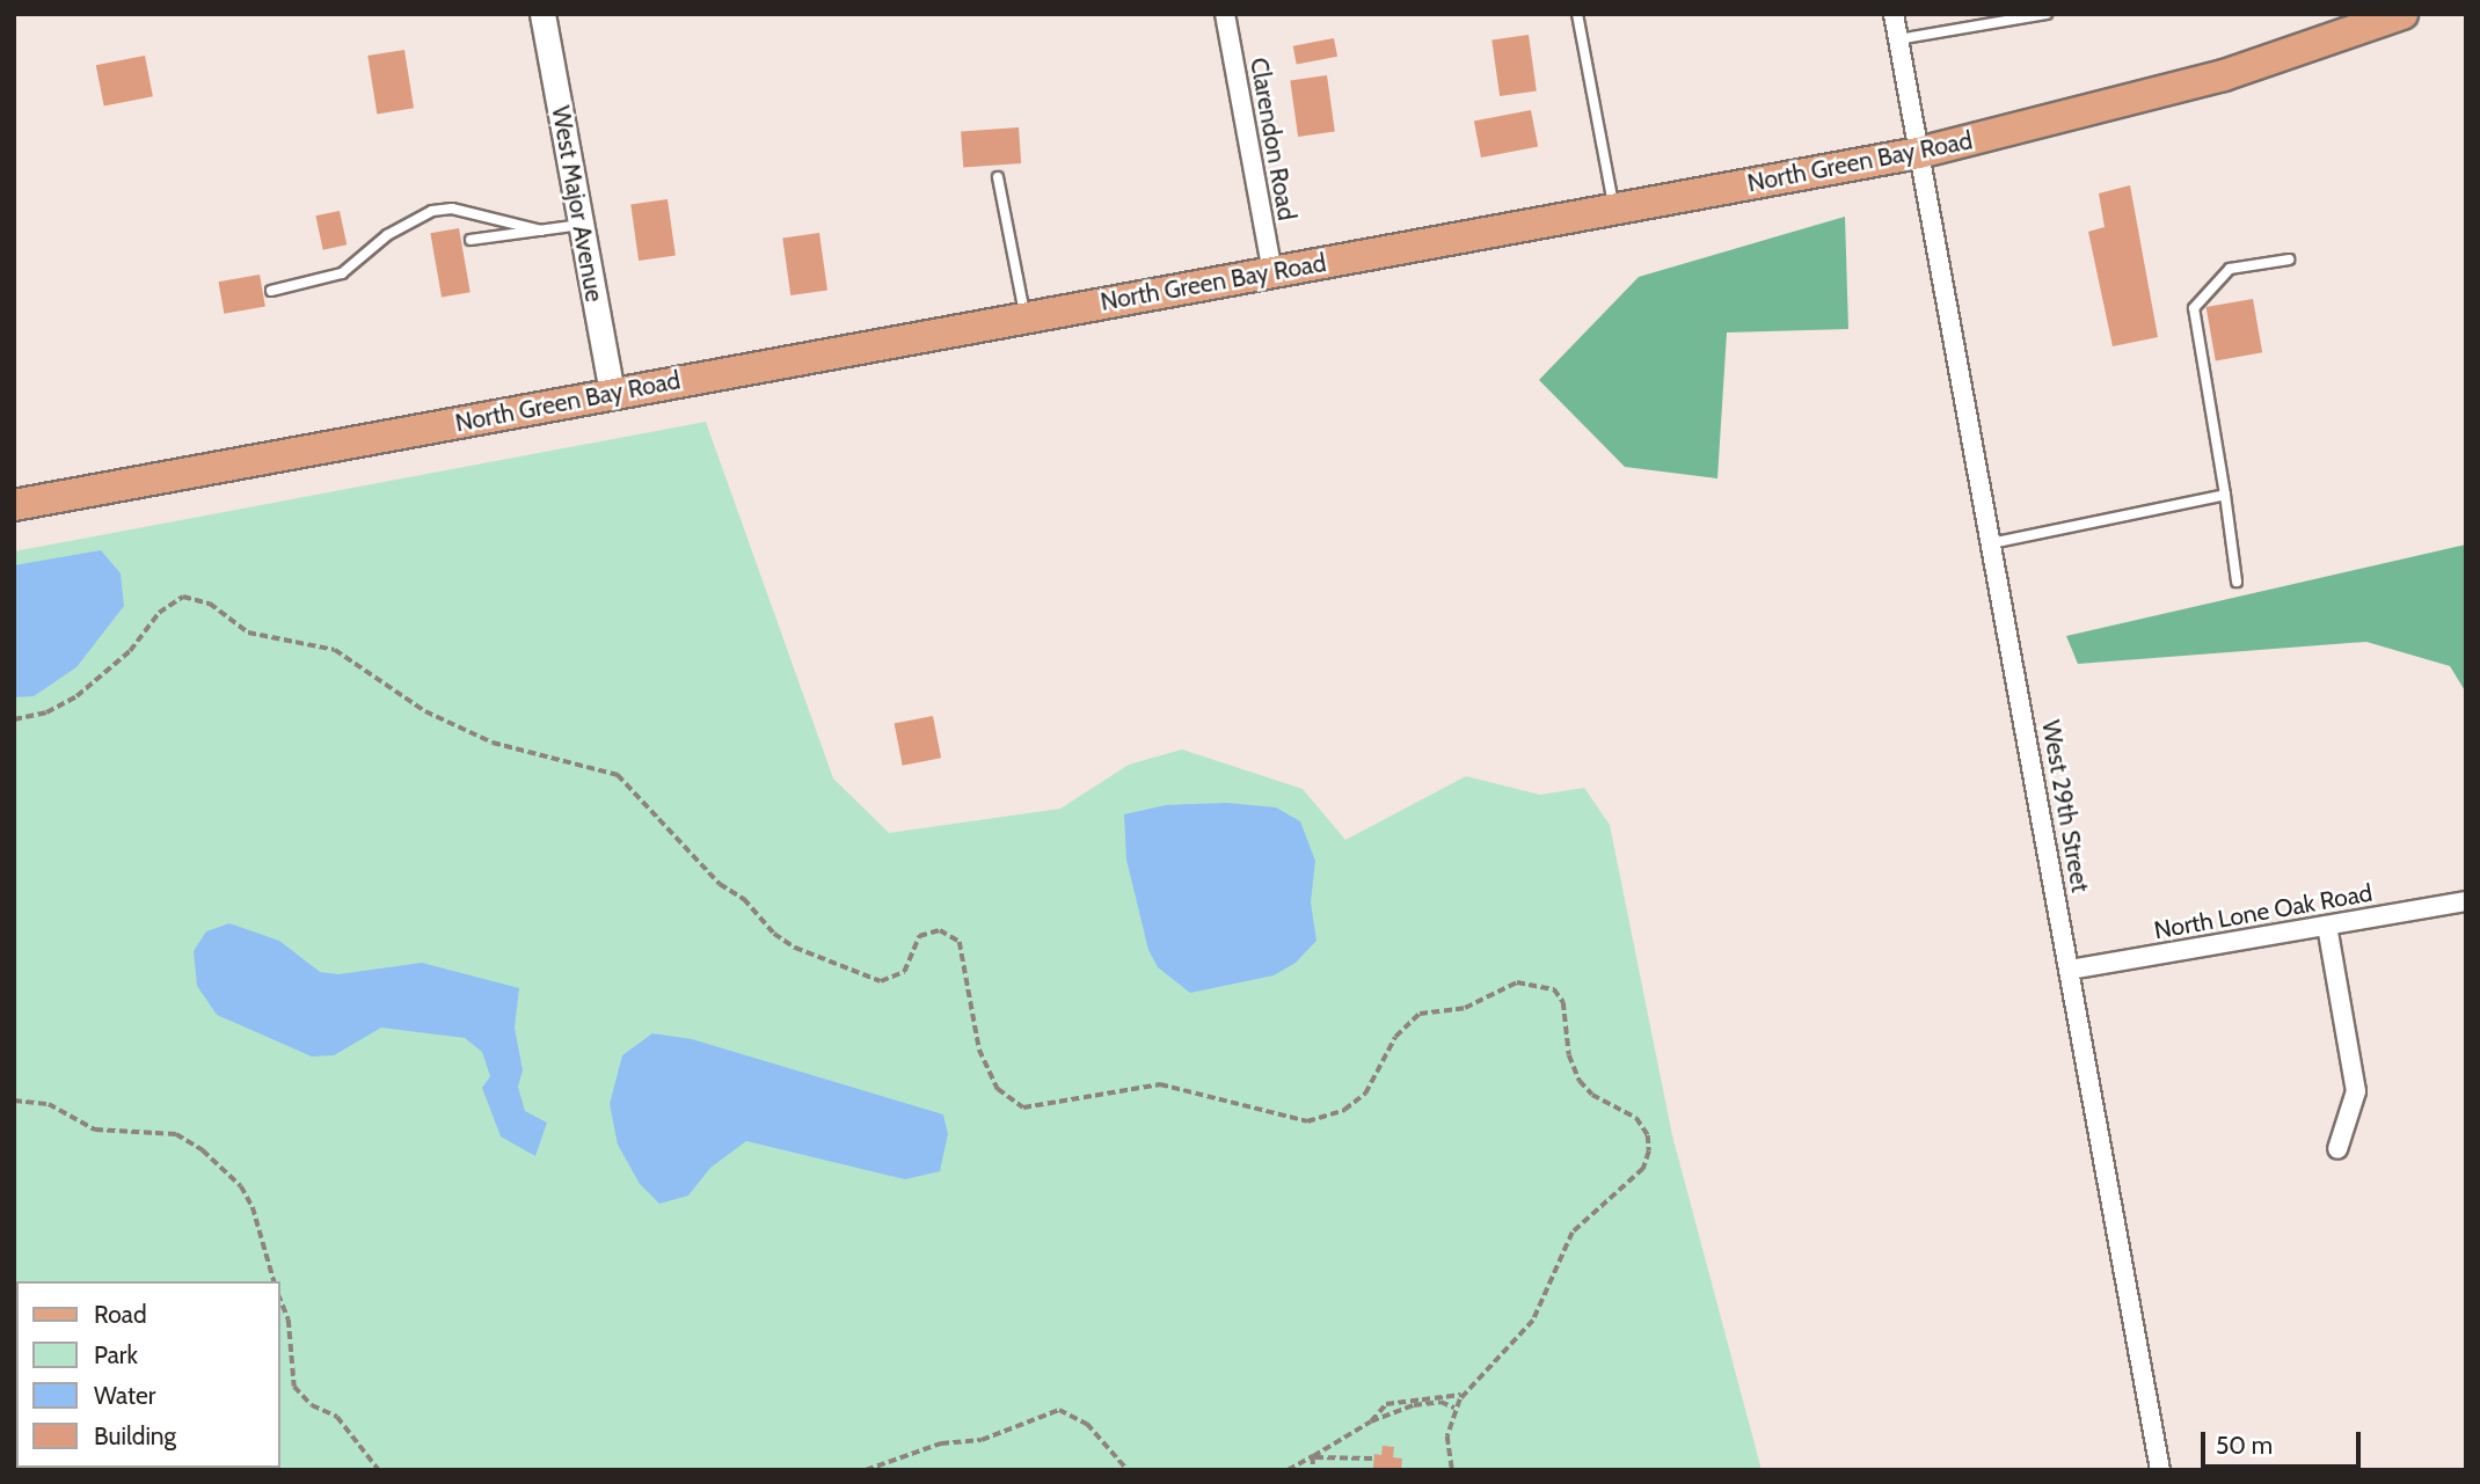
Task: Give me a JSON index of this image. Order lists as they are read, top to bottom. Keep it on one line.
{"streets":{"main road":["North Green Bay Road"],"street":["Clarendon Road","West Major Avenue","West 29th Street","North Lone Oak Road"]},"crossings":[["Clarendon Road","North Green Bay Road"],["North Green Bay Road","West Major Avenue"],["North Green Bay Road","West 29th Street"],["West 29th Street","North Lone Oak Road"]],"legend":["Road","Park","Water","Building"],"scale_bar":"50 m"}
